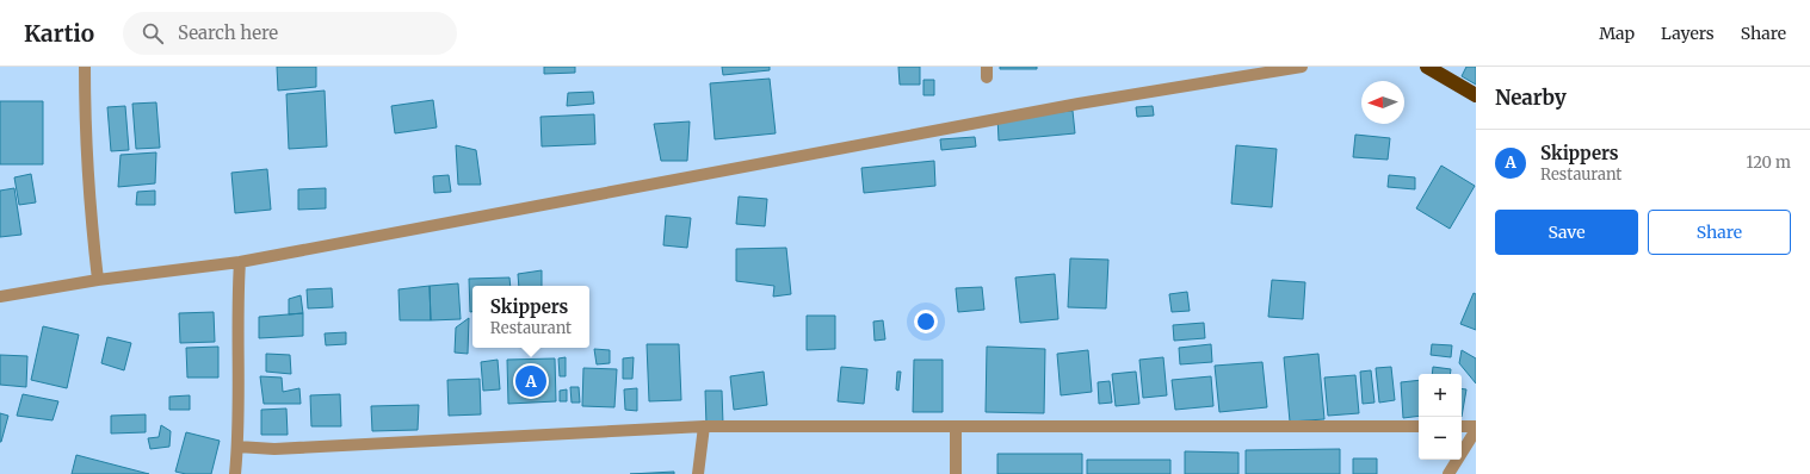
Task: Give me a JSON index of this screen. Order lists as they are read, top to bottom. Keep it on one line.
{"north":"left","page":{"header":"Kartio","search":"Search here","nav":["Map","Layers","Share"],"heading":"Nearby","list":[{"mark":"A","name":"Skippers","note":"Restaurant","value":"120 m"}],"buttons":["Save","Share"],"popup":["Skippers","Restaurant"],"pins":"A","map_buttons":["+","−"]}}
